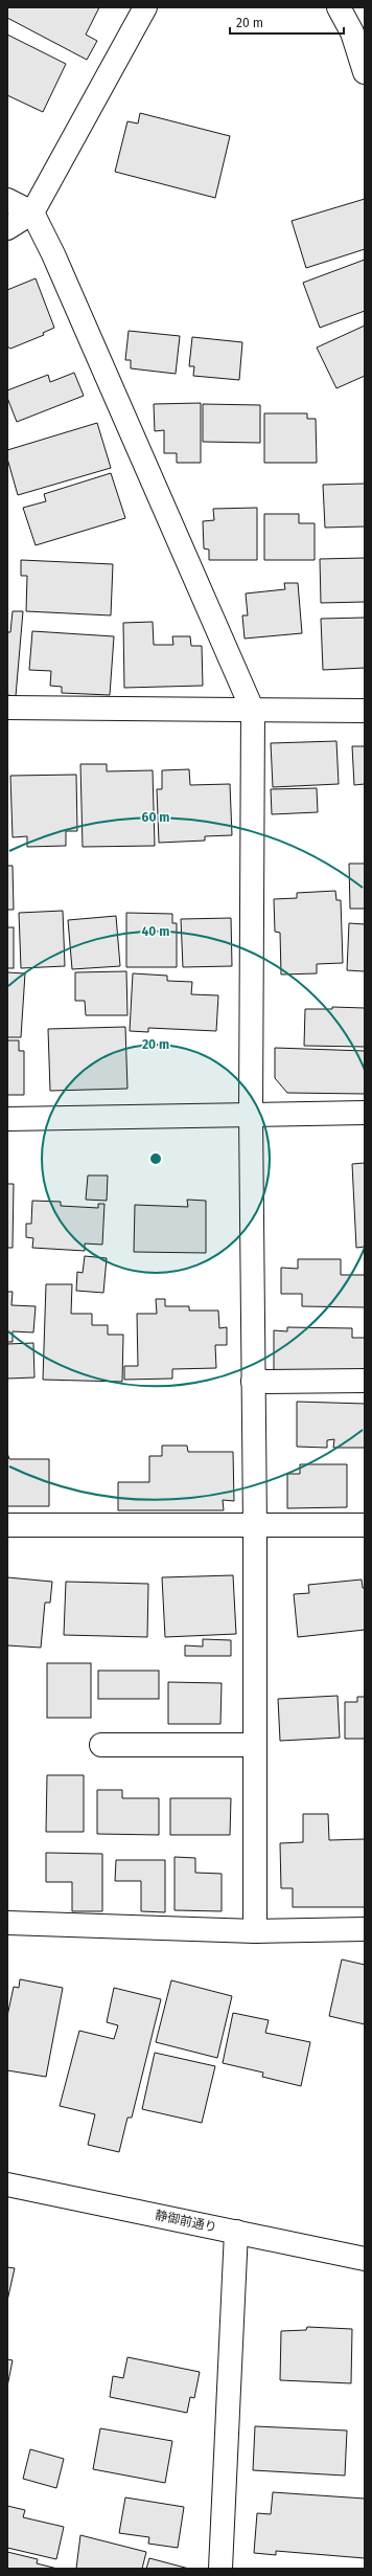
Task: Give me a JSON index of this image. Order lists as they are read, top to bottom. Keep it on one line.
{"streets":{"street":["静御前通り"]},"scale_bar":"20 m","rings":["60 m","40 m","20 m"]}
